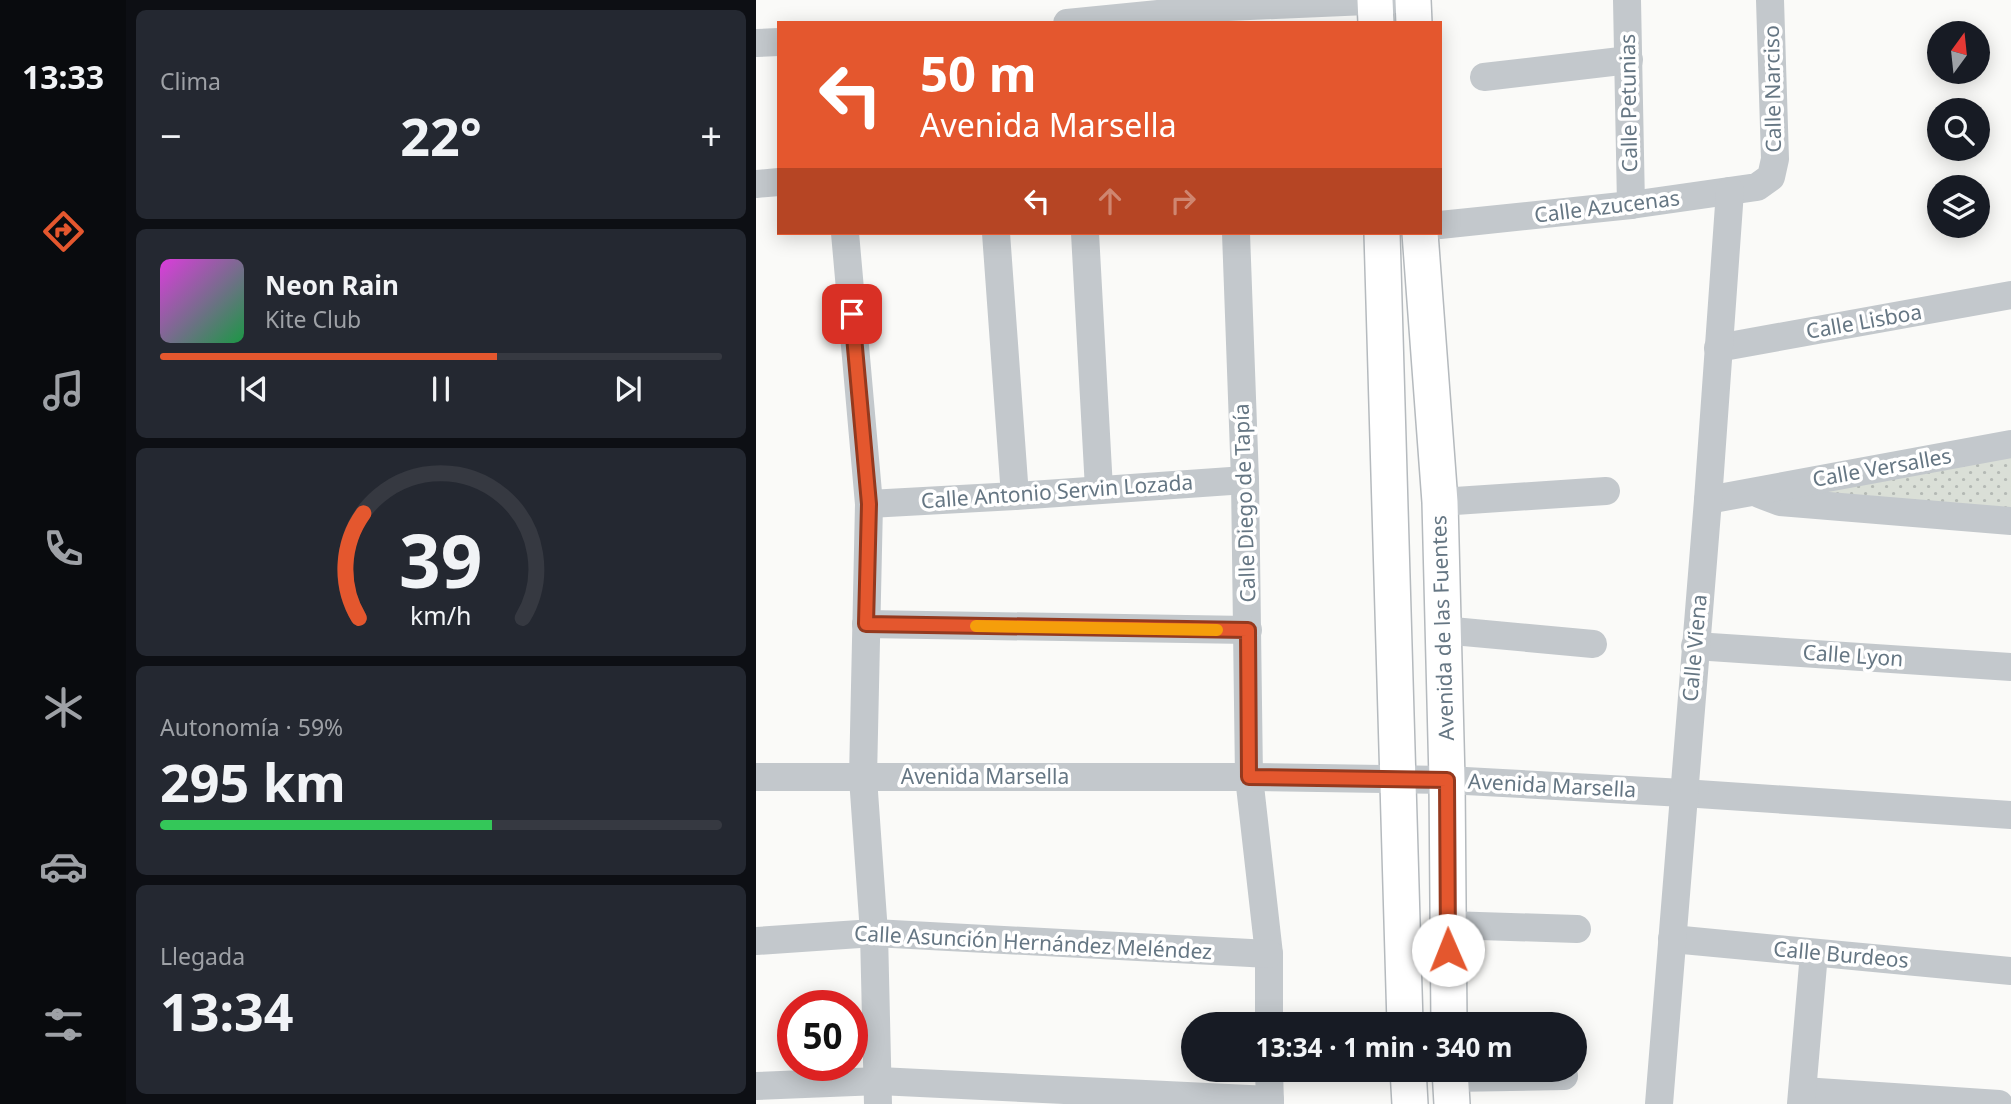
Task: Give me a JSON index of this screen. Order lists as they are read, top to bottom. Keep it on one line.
{"streets":{"main road":["Avenida de las Fuentes"],"street":["Calle Narciso","Calle Petunias","Calle Azucenas","Calle Lisboa","Calle Versalles","Calle Antonio Servin Lozada","Calle Diego de Tapía","Calle Viena","Calle Lyon","Avenida Marsella","Calle Asunción Hernández Meléndez","Calle Burdeos"]},"crossings":[["Calle Narciso","Calle Azucenas"],["Calle Petunias","Calle Azucenas"],["Calle Azucenas","Calle Viena"],["Calle Lisboa","Calle Viena"],["Calle Versalles","Calle Viena"],["Calle Antonio Servin Lozada","Calle Diego de Tapía"],["Calle Diego de Tapía","Avenida Marsella"],["Calle Diego de Tapía","Calle Asunción Hernández Meléndez"],["Avenida de las Fuentes","Avenida Marsella"],["Calle Viena","Calle Lyon"],["Calle Viena","Avenida Marsella"],["Calle Viena","Calle Burdeos"]],"north":"top","page":{"tabs":"13:33","tile":["Clima",["Autonomía · 59%","295 km"],["Llegada","13:34"]],"turn":["50 m","Avenida Marsella"],"heat":["−","22°","+"],"song":["Neon Rain","Kite Club"],"limit":"50","trip":"13:34 · 1 min · 340 m","gauge":["39","km/h"]}}
